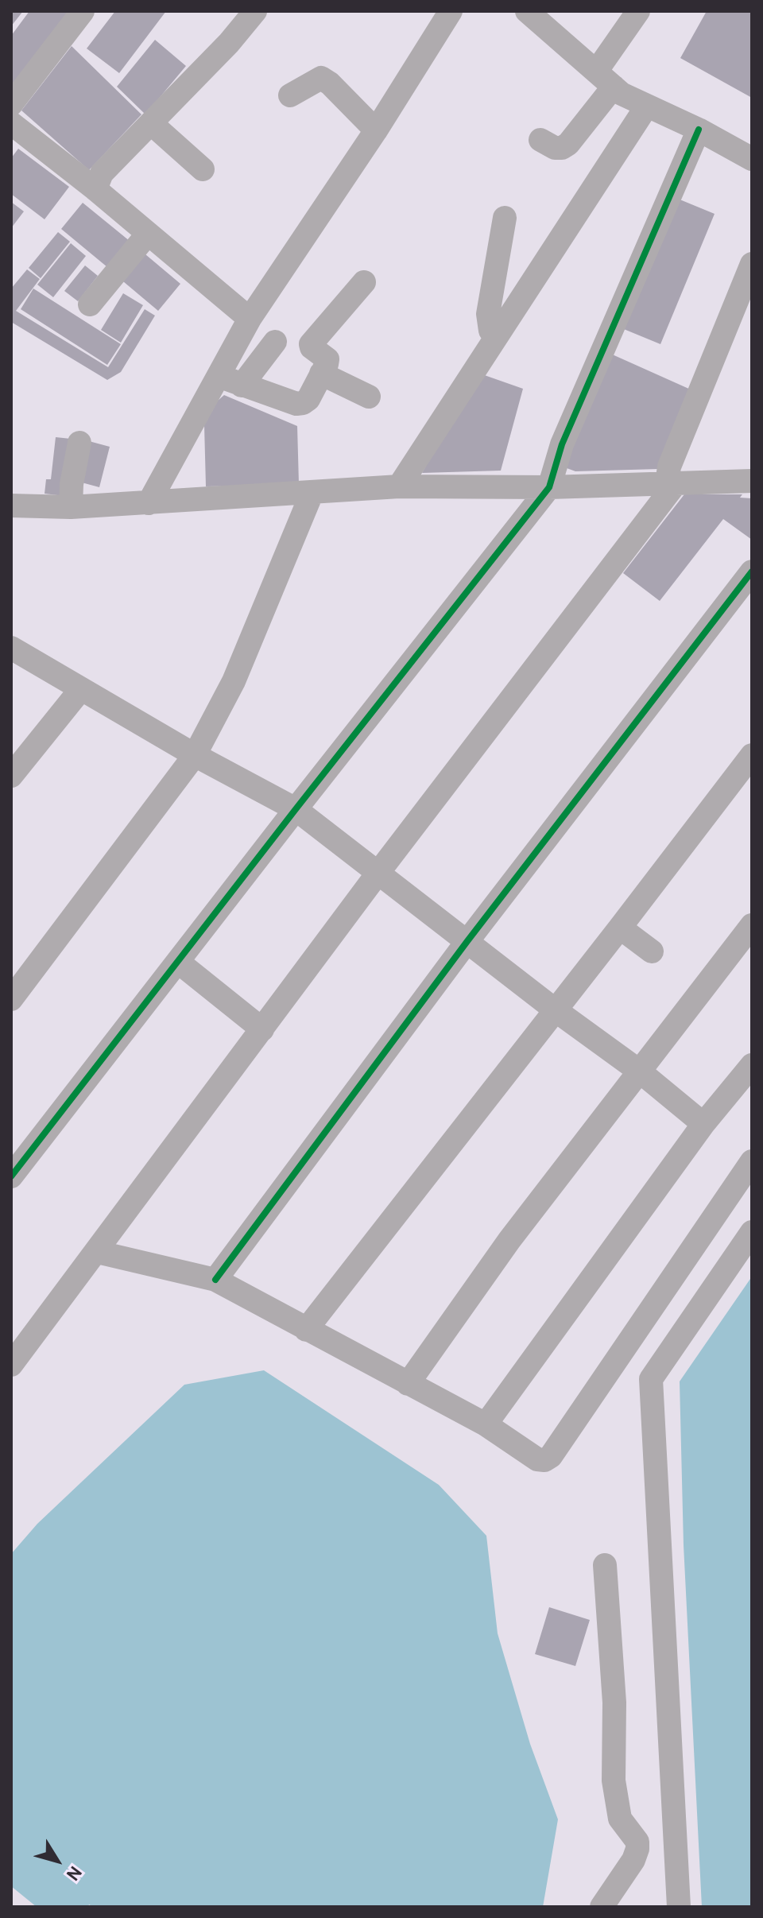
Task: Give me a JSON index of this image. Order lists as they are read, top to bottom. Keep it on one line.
{"north":"bottom right"}
